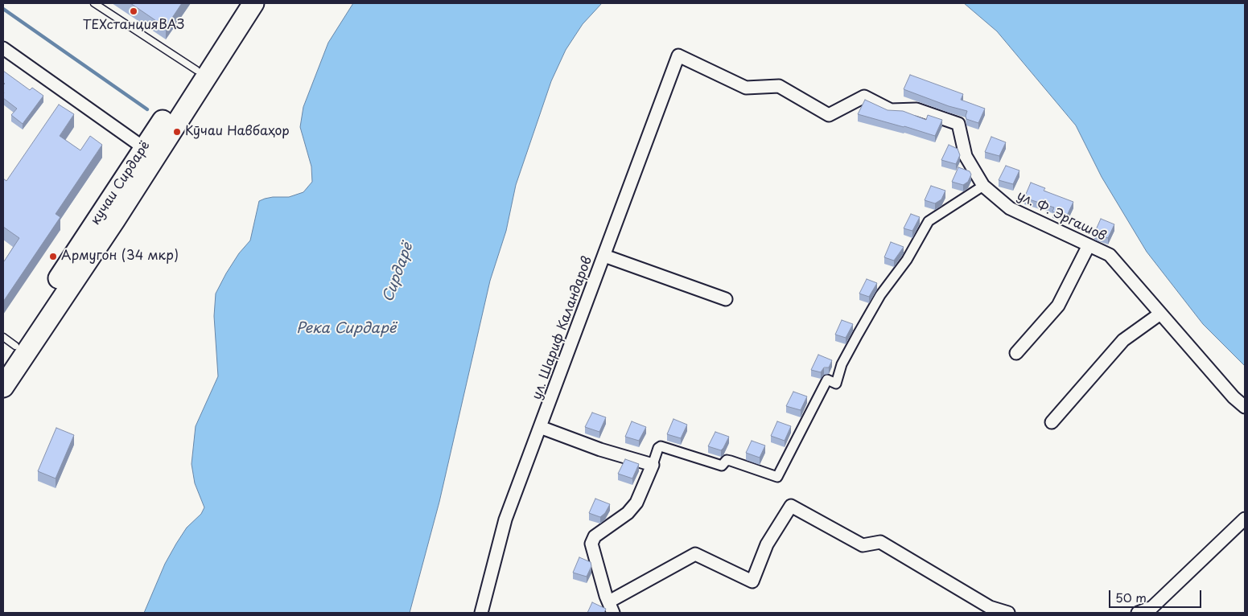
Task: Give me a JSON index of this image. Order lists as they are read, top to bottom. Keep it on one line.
{"streets":{"highway":["кучаи Сирдарё"],"street":["ул. Ф. Эргашов","ул. Шариф Каландаров"]},"crossings":[["ул. Ф. Эргашов","ул. Шариф Каландаров"]],"water":["Сирдарё","Река Сирдарё"],"places":["ТЕХстанцияВАЗ","Кӯчаи Навбаҳор","Армугон (34 мкр)"],"scale_bar":"50 m"}
